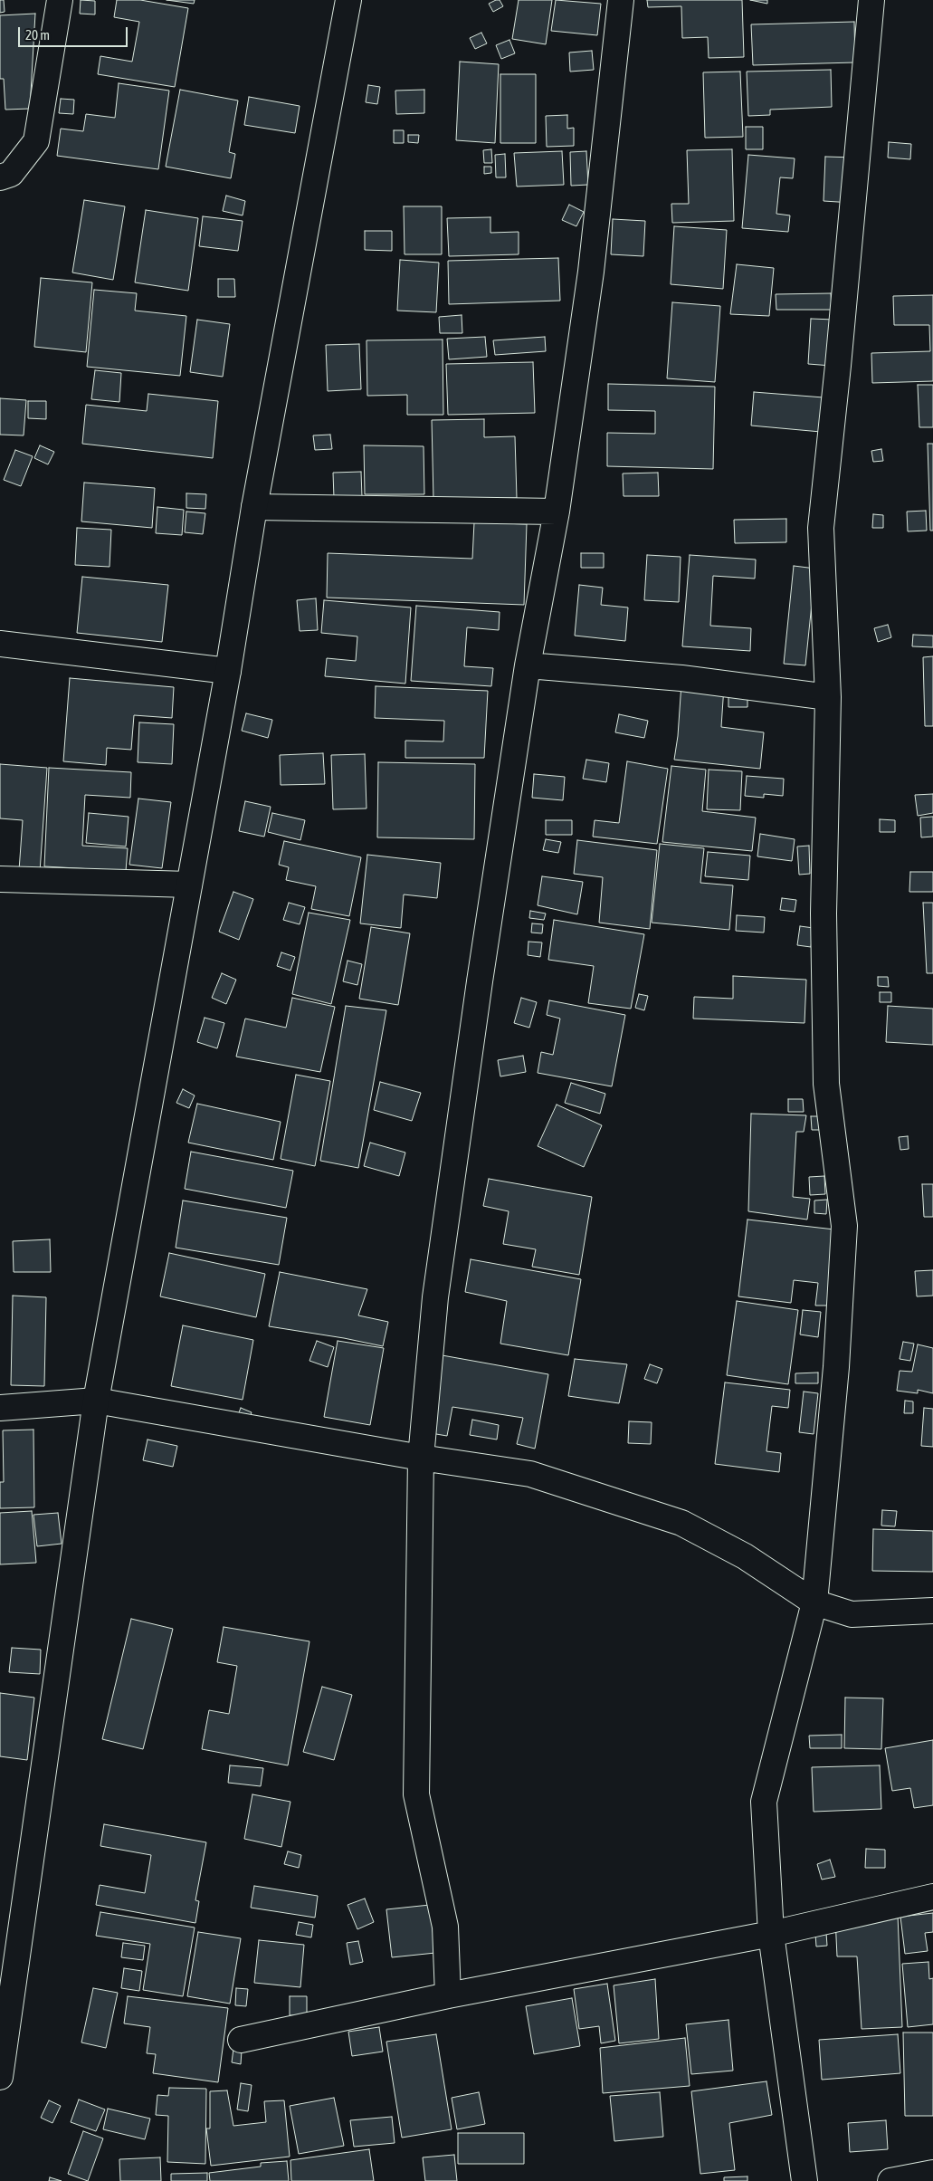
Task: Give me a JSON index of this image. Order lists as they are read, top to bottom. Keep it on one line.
{"scale_bar":"20 m"}
